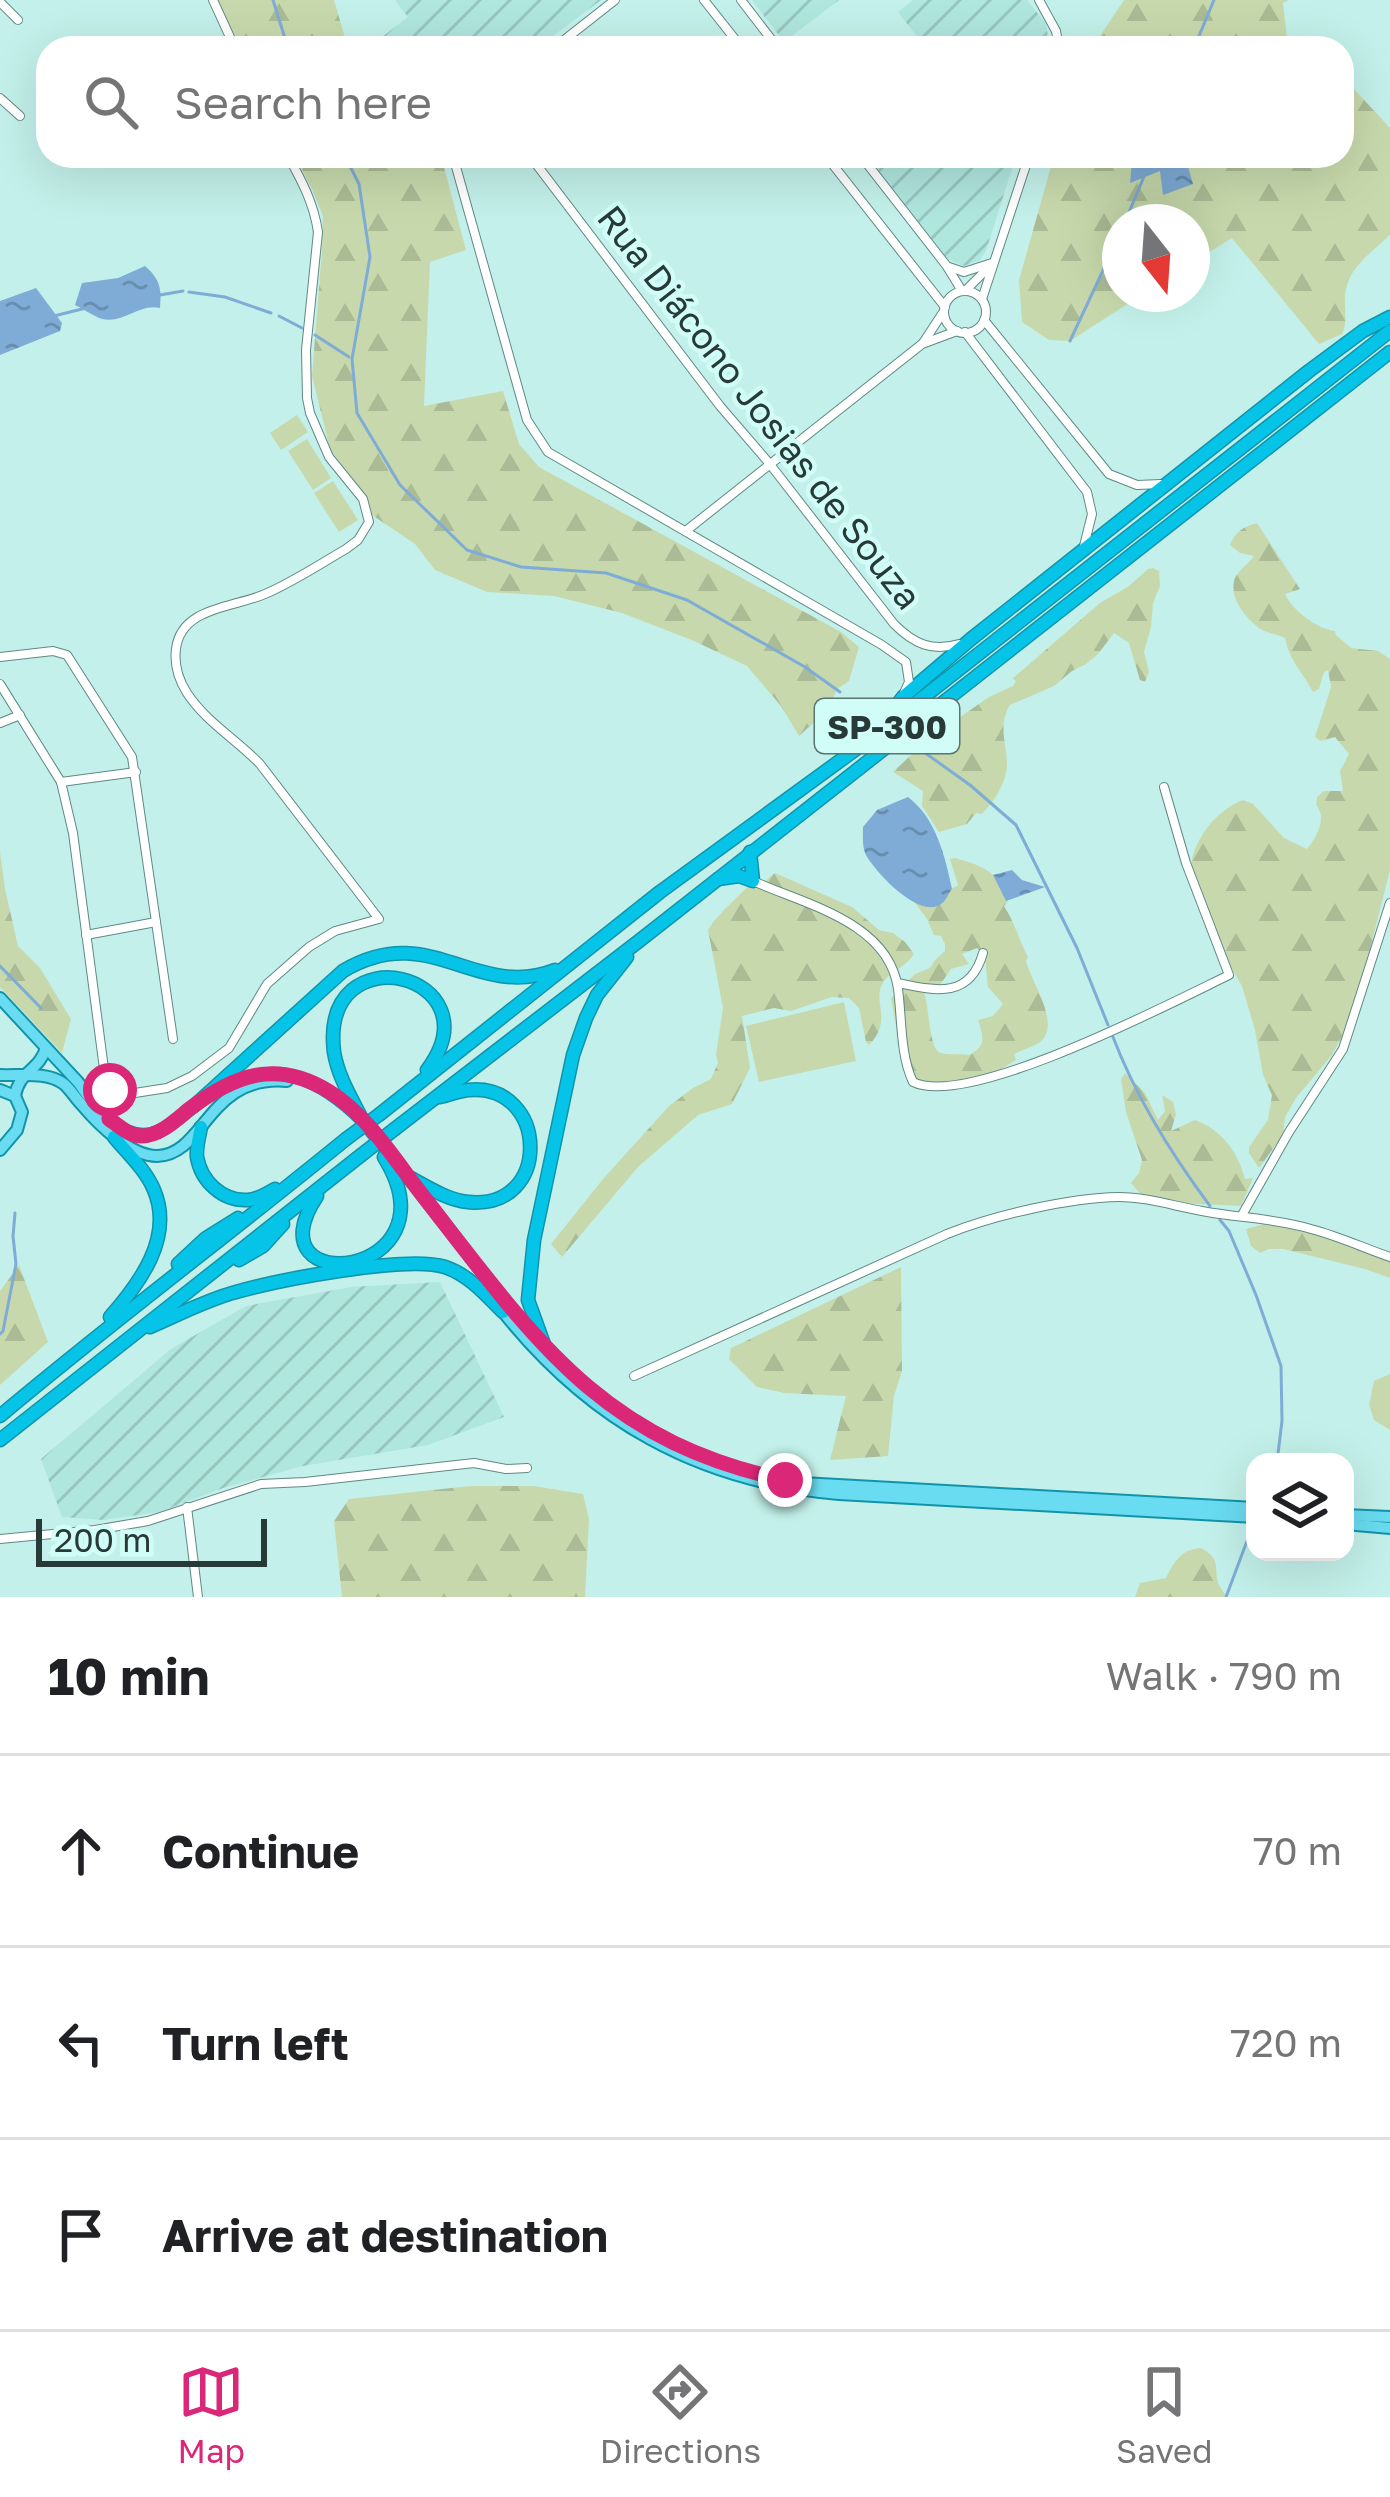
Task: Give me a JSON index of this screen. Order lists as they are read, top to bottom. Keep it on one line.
{"streets":{"highway":["SP-300"],"street":["Rua Diácono Josias de Souza"]},"scale_bar":"200 m","north":"bottom","page":{"search":"Search here","scale":"200 m","heading":["10 min","Walk · 790 m"],"list":[["Continue","70 m"],["Turn left","720 m"],"Arrive at destination"],"nav":["Map","Directions","Saved"]}}
